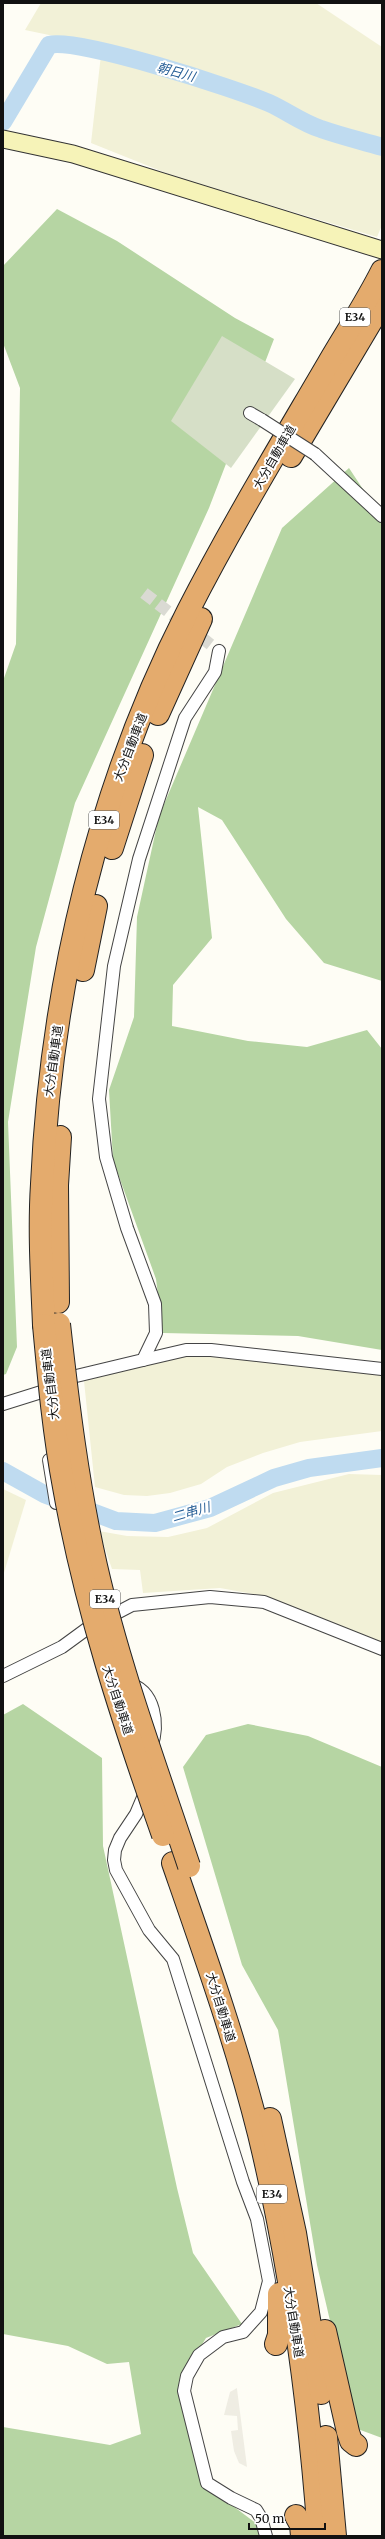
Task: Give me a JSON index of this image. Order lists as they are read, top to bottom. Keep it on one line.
{"streets":{"highway":["E34","大分自動車道"]},"water":["朝日川","二串川"],"scale_bar":"50 m"}
